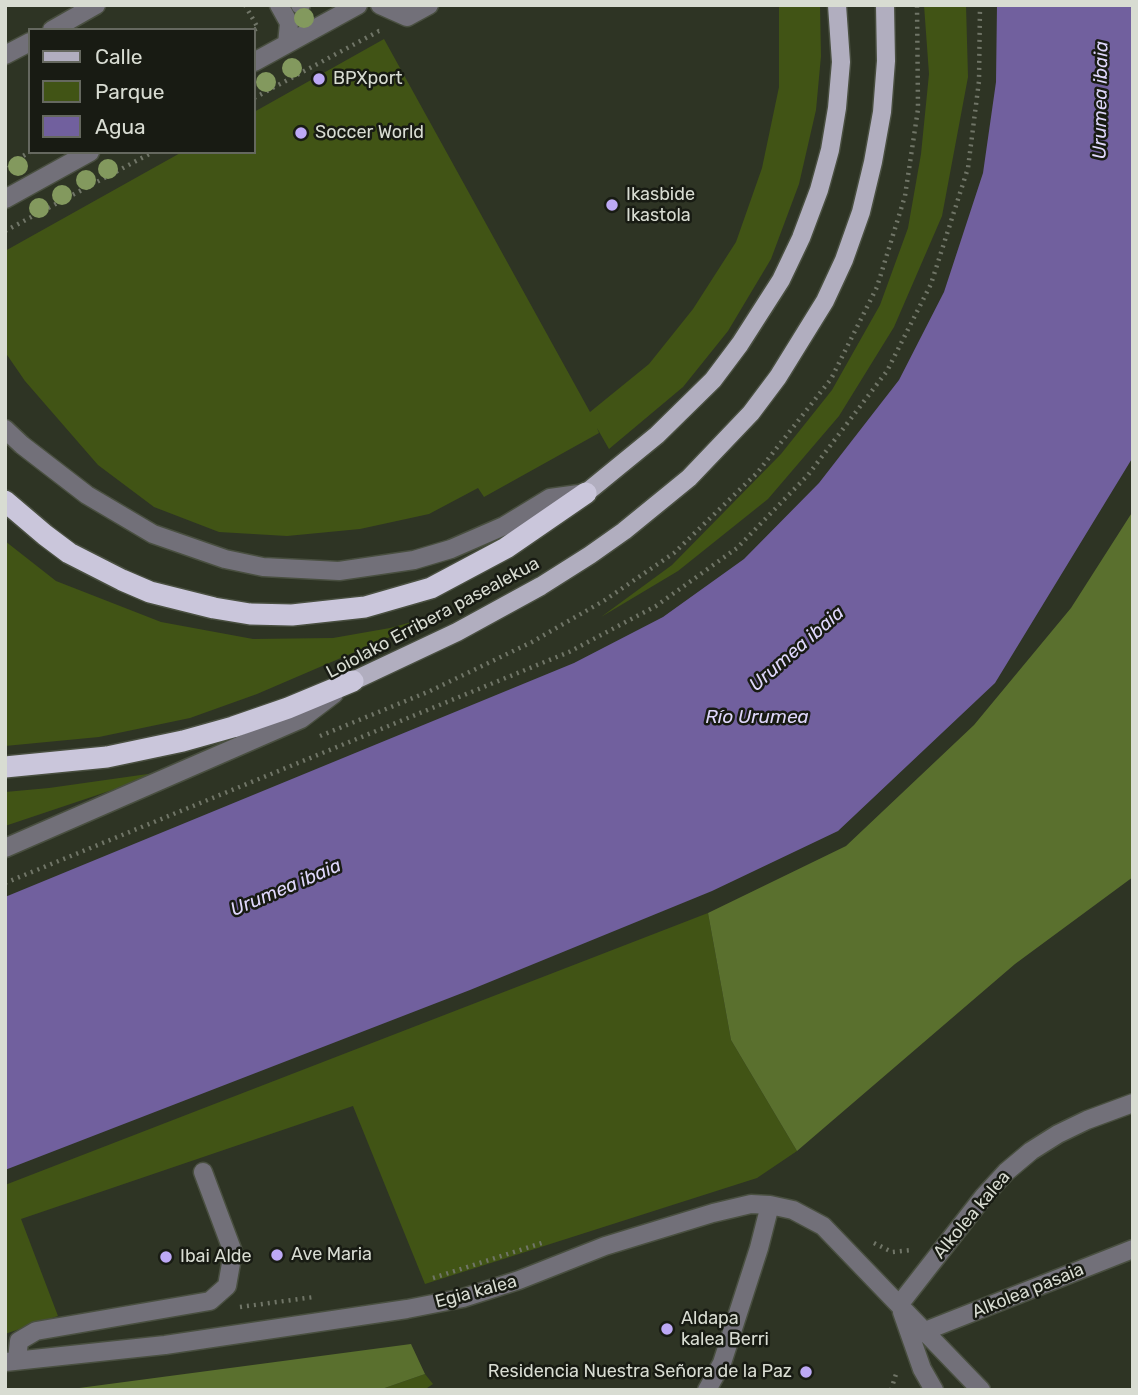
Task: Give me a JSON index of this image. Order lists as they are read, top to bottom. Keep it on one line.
{"streets":{"main road":["Loiolako Erribera pasealekua"],"street":["Alkolea kalea","Alkolea pasaia","Egia kalea"]},"crossings":[["Alkolea kalea","Egia kalea"],["Alkolea pasaia","Egia kalea"]],"water":["Urumea ibaia","Río Urumea"],"places":["BPXport","Soccer World","Ikasbide Ikastola","Ave Maria","Ibai Alde","Aldapa kalea Berri","Residencia Nuestra Señora de la Paz"],"legend":["Calle","Parque","Agua"]}
